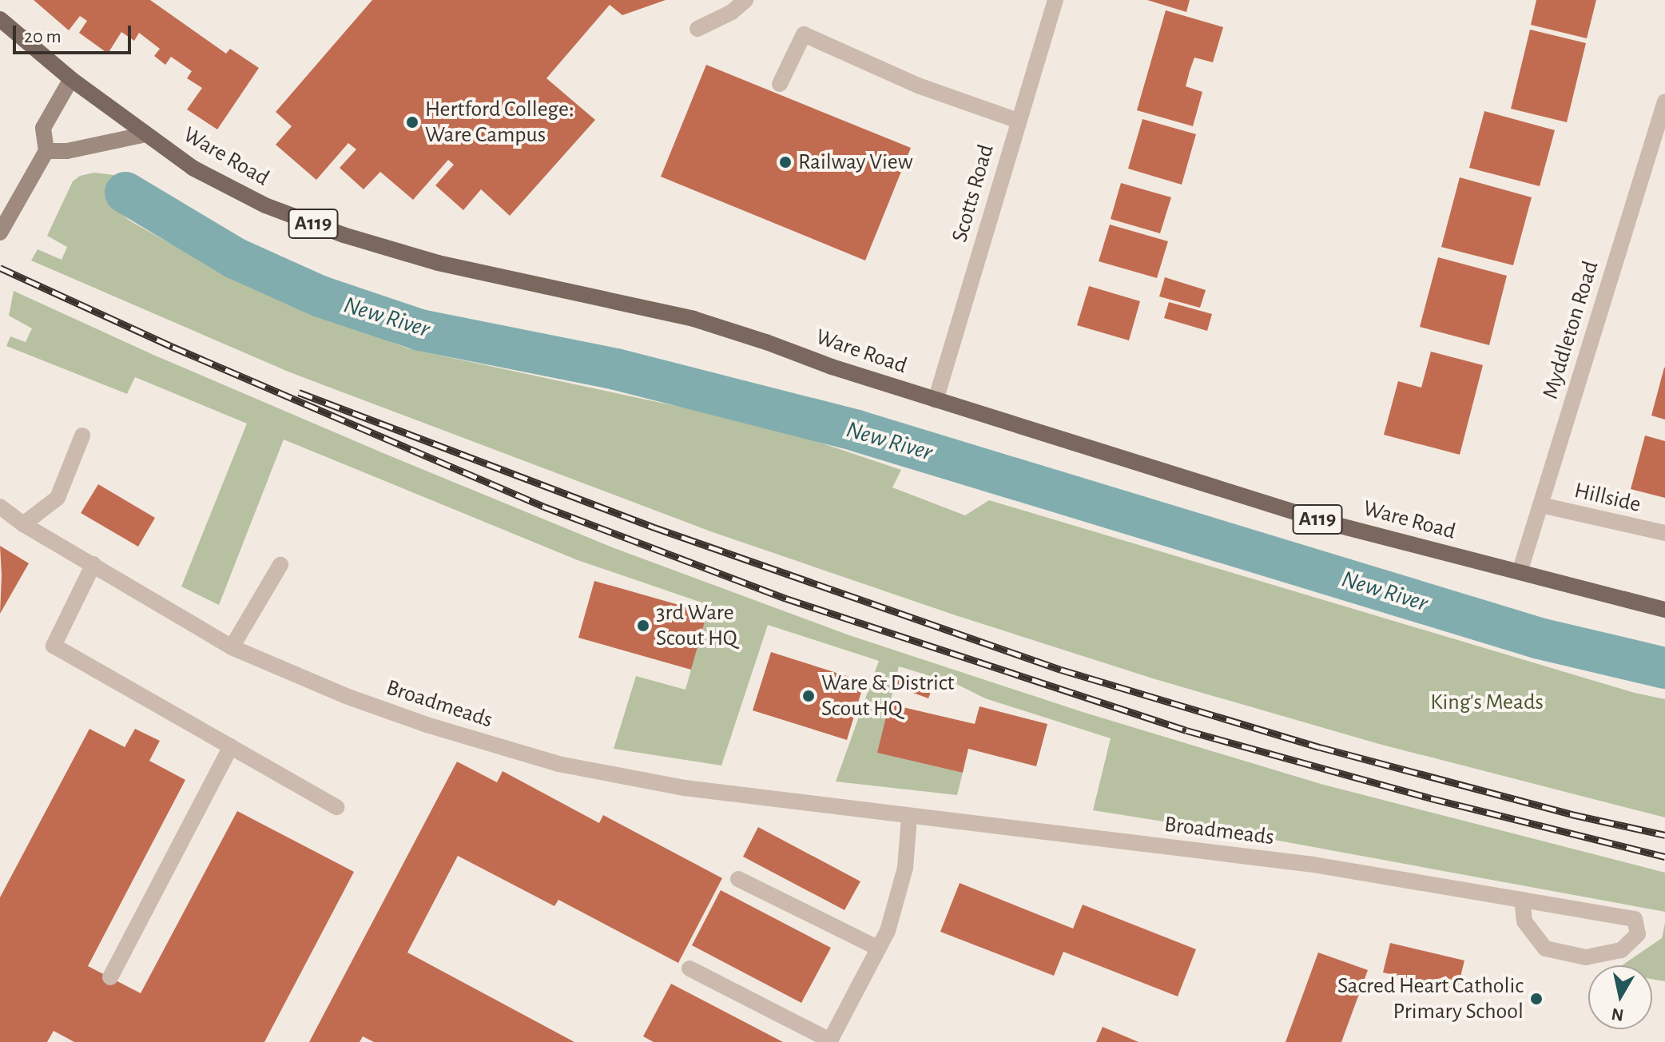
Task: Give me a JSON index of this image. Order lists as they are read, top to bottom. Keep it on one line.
{"streets":{"main road":["Ware Road","A119"],"street":["Scotts Road","Myddleton Road","Hillside","Broadmeads"]},"crossings":[["Ware Road","Scotts Road"],["Ware Road","A119"],["Ware Road","Myddleton Road"],["Myddleton Road","Hillside"]],"water":["New River"],"parks":["King's Meads"],"places":["Hertford College: Ware Campus","Railway View","3rd Ware Scout HQ","Ware & District Scout HQ","Sacred Heart Catholic Primary School"],"scale_bar":"20 m","north":"bottom"}
